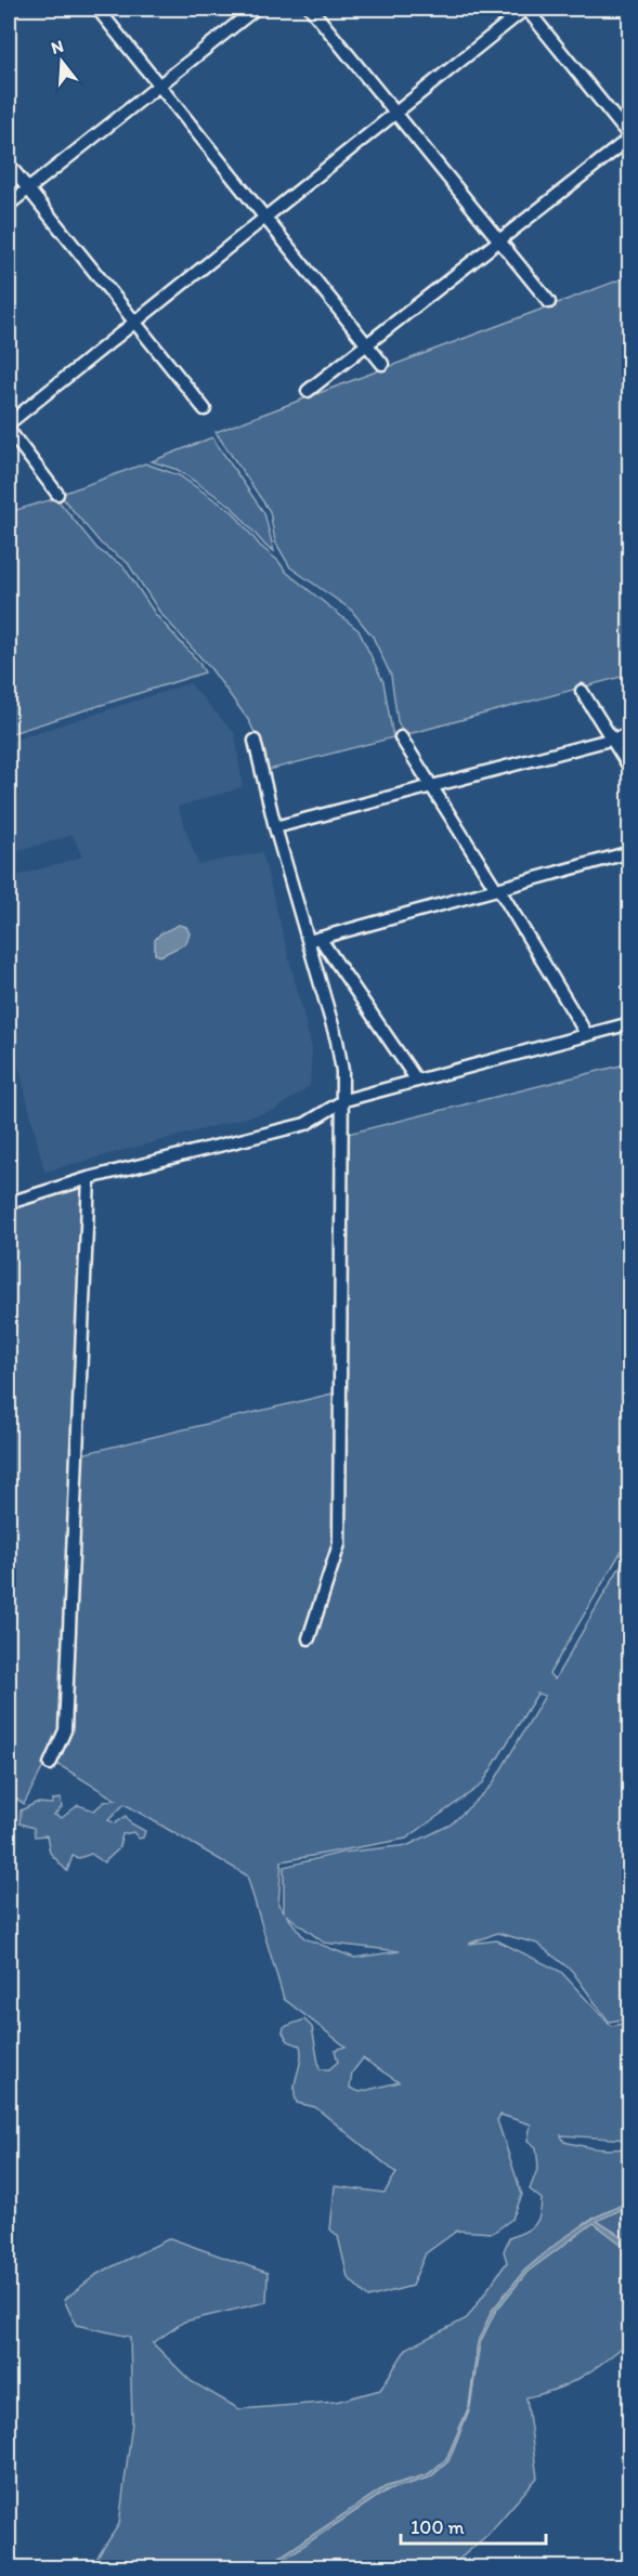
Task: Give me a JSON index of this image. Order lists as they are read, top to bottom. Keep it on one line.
{"scale_bar":"100 m","north":"top"}
